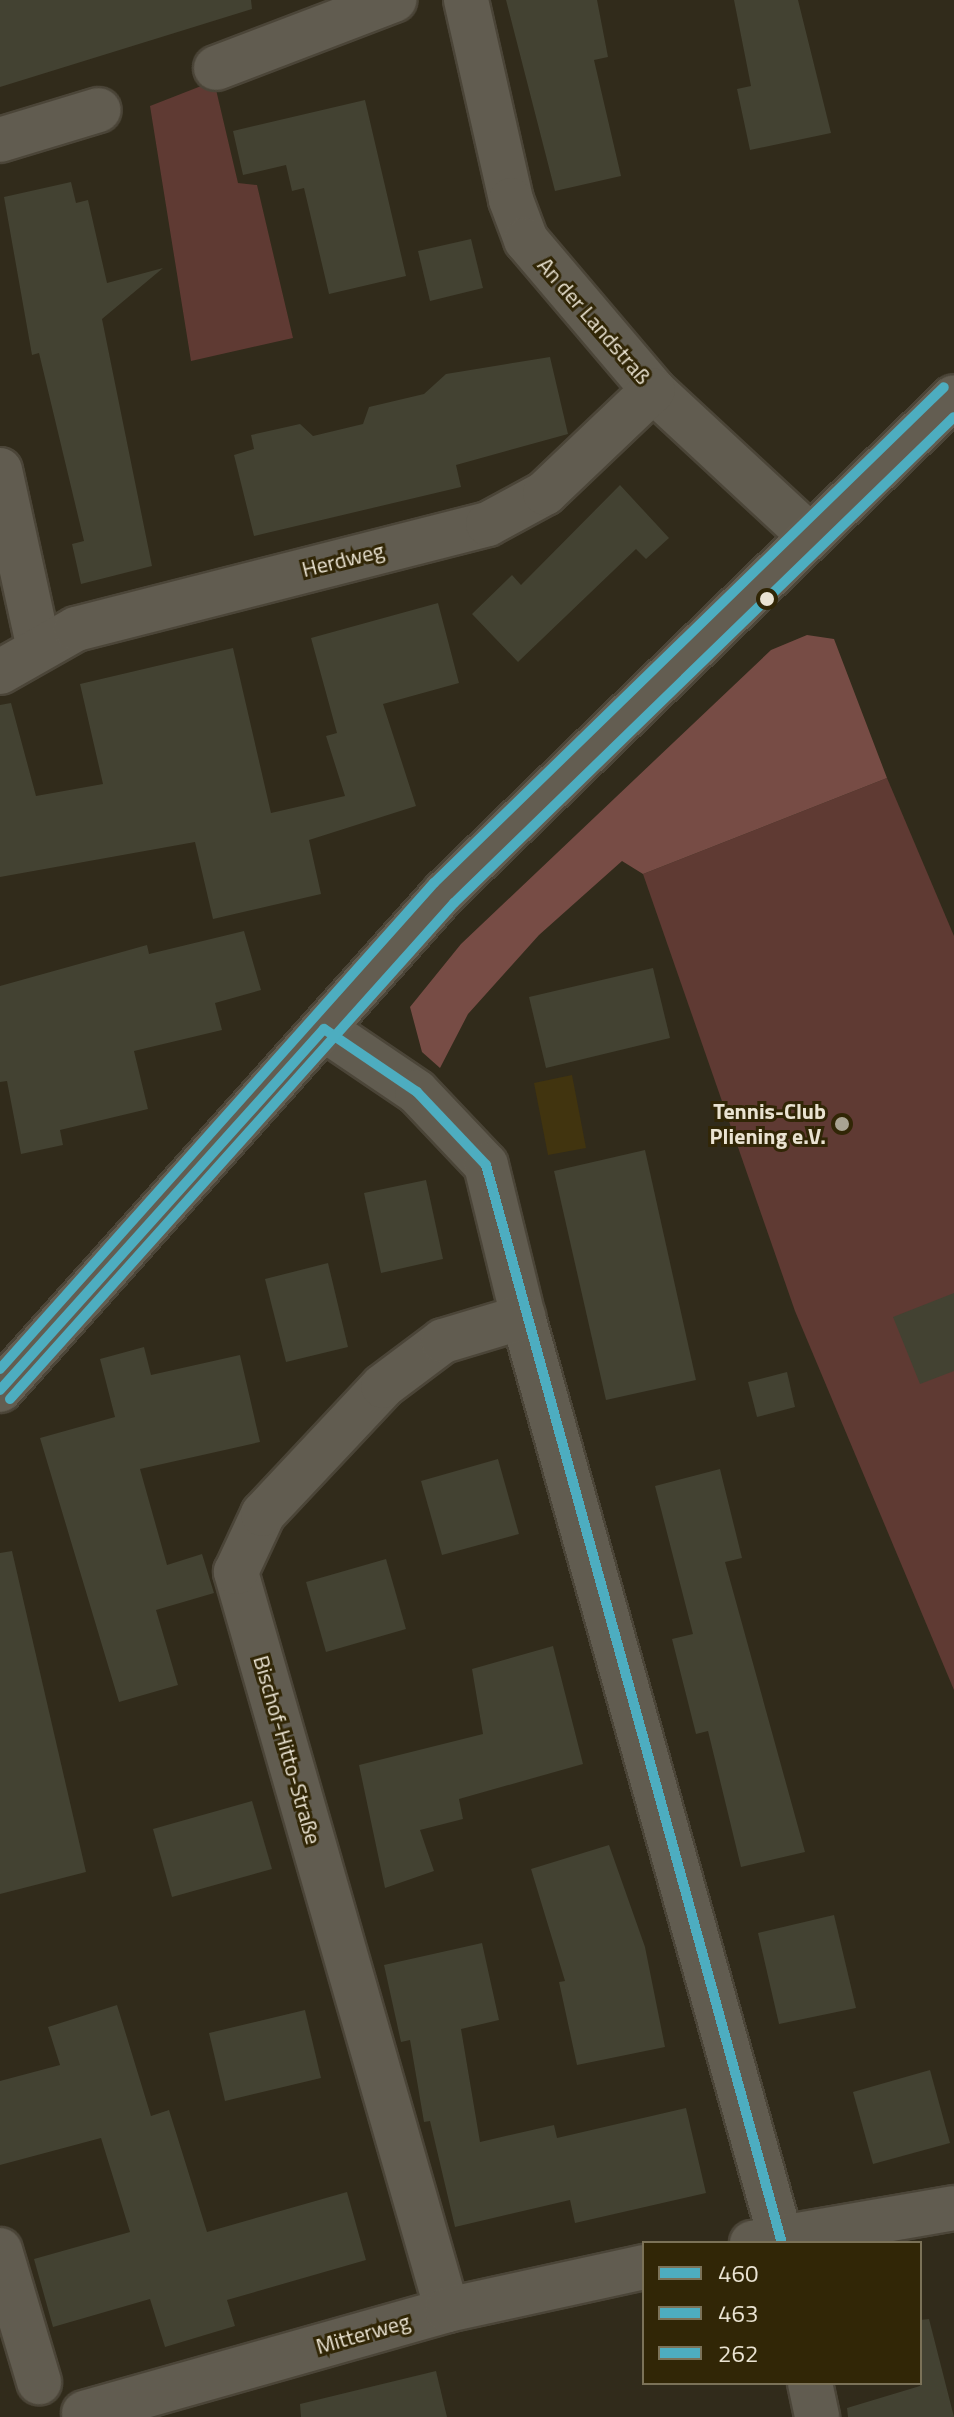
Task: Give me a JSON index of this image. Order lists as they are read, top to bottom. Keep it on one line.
{"streets":{"street":["An der Landstraß","Herdweg","Bischof-Hitto-Straße","Mitterweg"]},"crossings":[["An der Landstraß","Herdweg"],["Bischof-Hitto-Straße","Mitterweg"]],"places":["Tennis-Club Pliening e.V."],"lines":["transit line 262","transit line 463","transit line 460"],"legend":["460","463","262"]}
